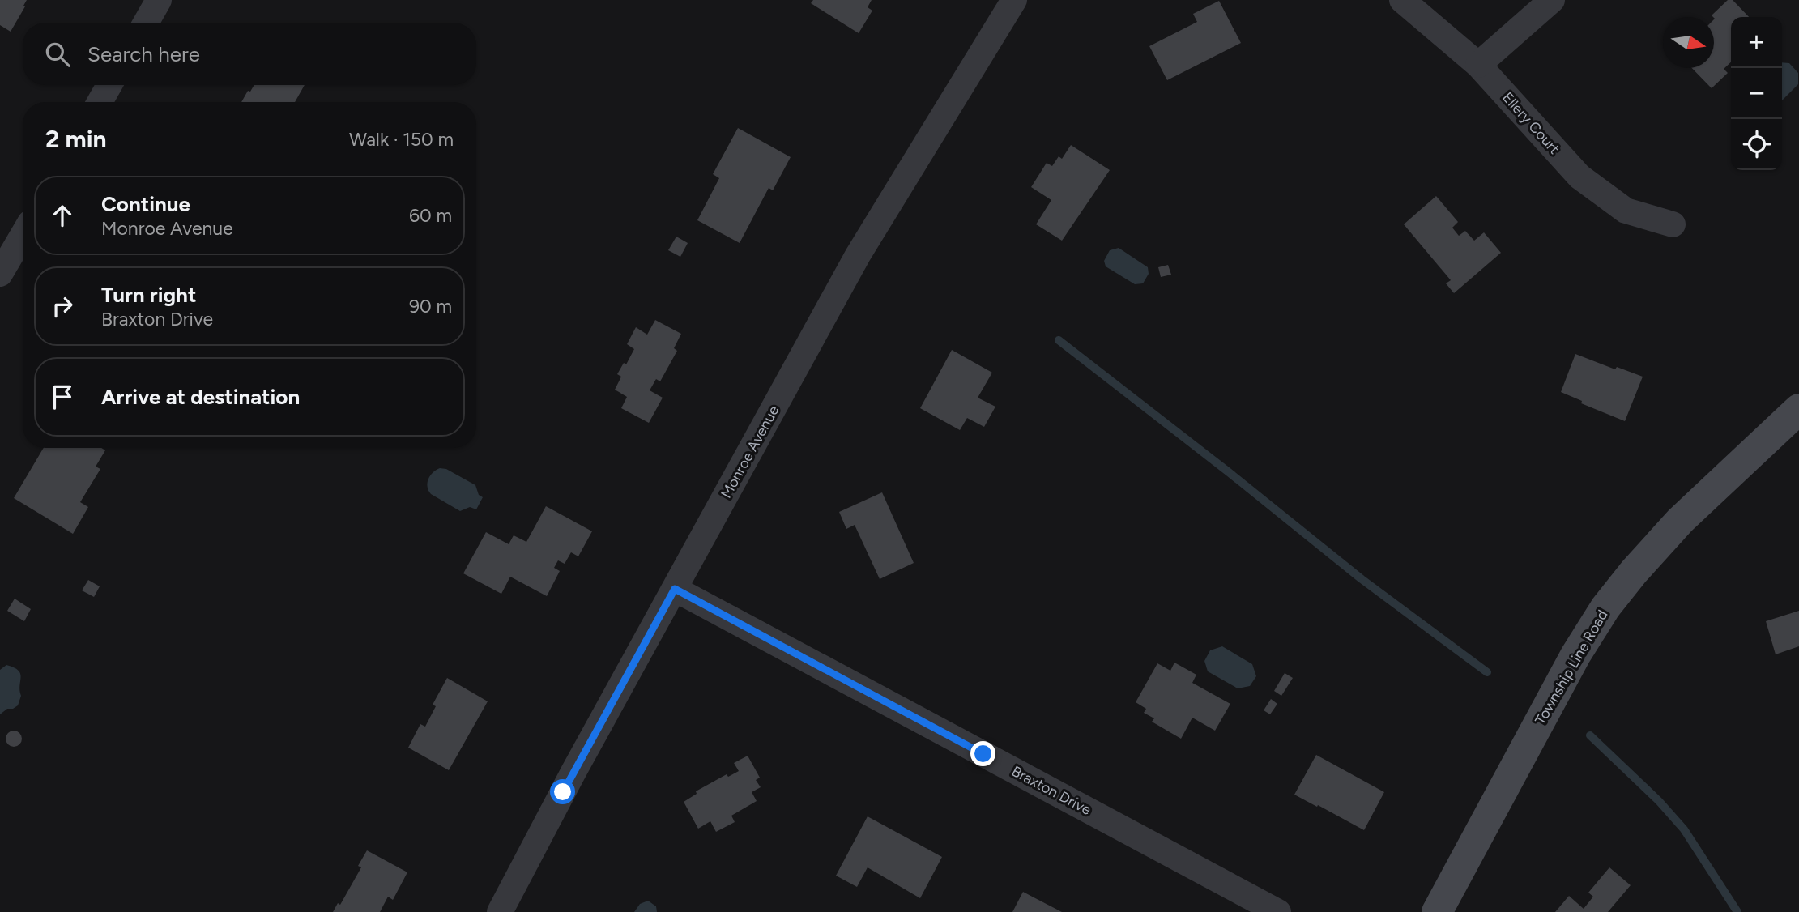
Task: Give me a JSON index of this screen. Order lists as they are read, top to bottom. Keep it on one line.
{"streets":{"street":["Ellery Court","Monroe Avenue","Township Line Road","Braxton Drive"]},"crossings":[["Monroe Avenue","Braxton Drive"]],"north":"right","page":{"map_buttons":["+","−"],"search":"Search here","heading":["2 min","Walk · 150 m"],"list":[["Continue","Monroe Avenue","60 m"],["Turn right","Braxton Drive","90 m"],"Arrive at destination"]}}
